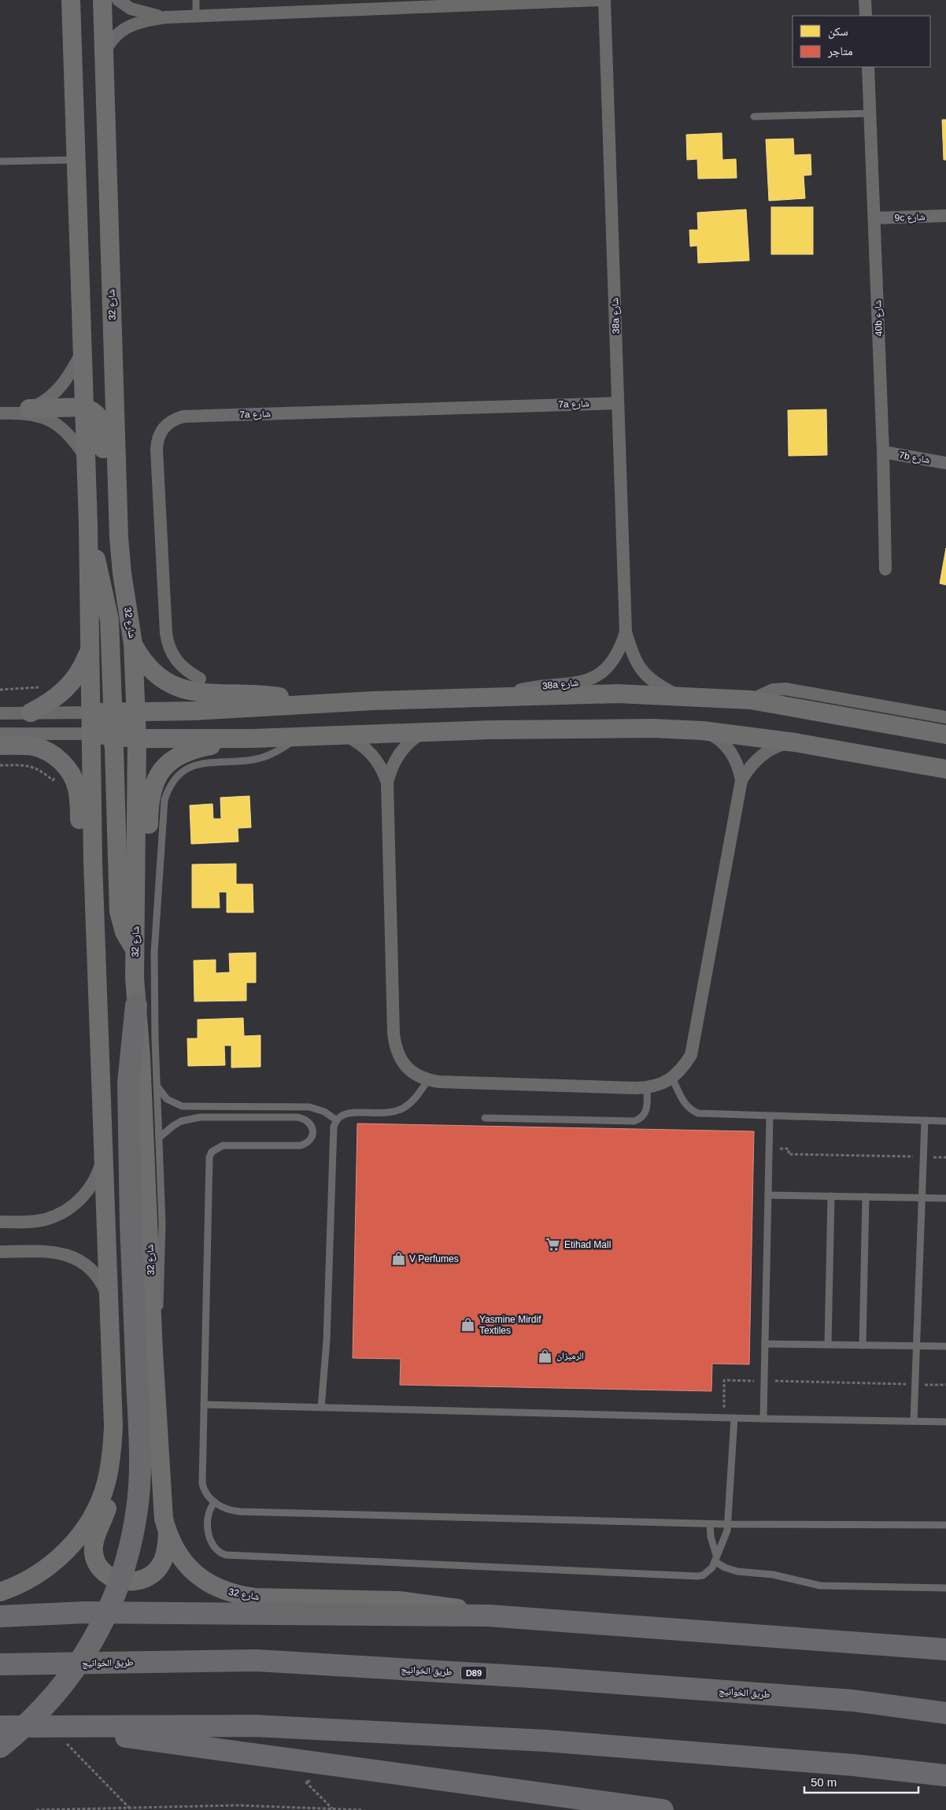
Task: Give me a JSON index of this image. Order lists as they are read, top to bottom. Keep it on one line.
{"streets":{"highway":["طريق الخوانيج","D89"],"street":["9c شارع","شارع 32","38a شارع","40b شارع","7a شارع","7b شارع"]},"crossings":[["9c شارع","40b شارع"],["38a شارع","7a شارع"],["40b شارع","7b شارع"]],"places":{"supermarket":["Etihad Mall"],"shop":["V Perfumes","Yasmine Mirdif Textiles","الرميزان"]},"legend":["سكن","متاجر"],"scale_bar":"50 m"}
